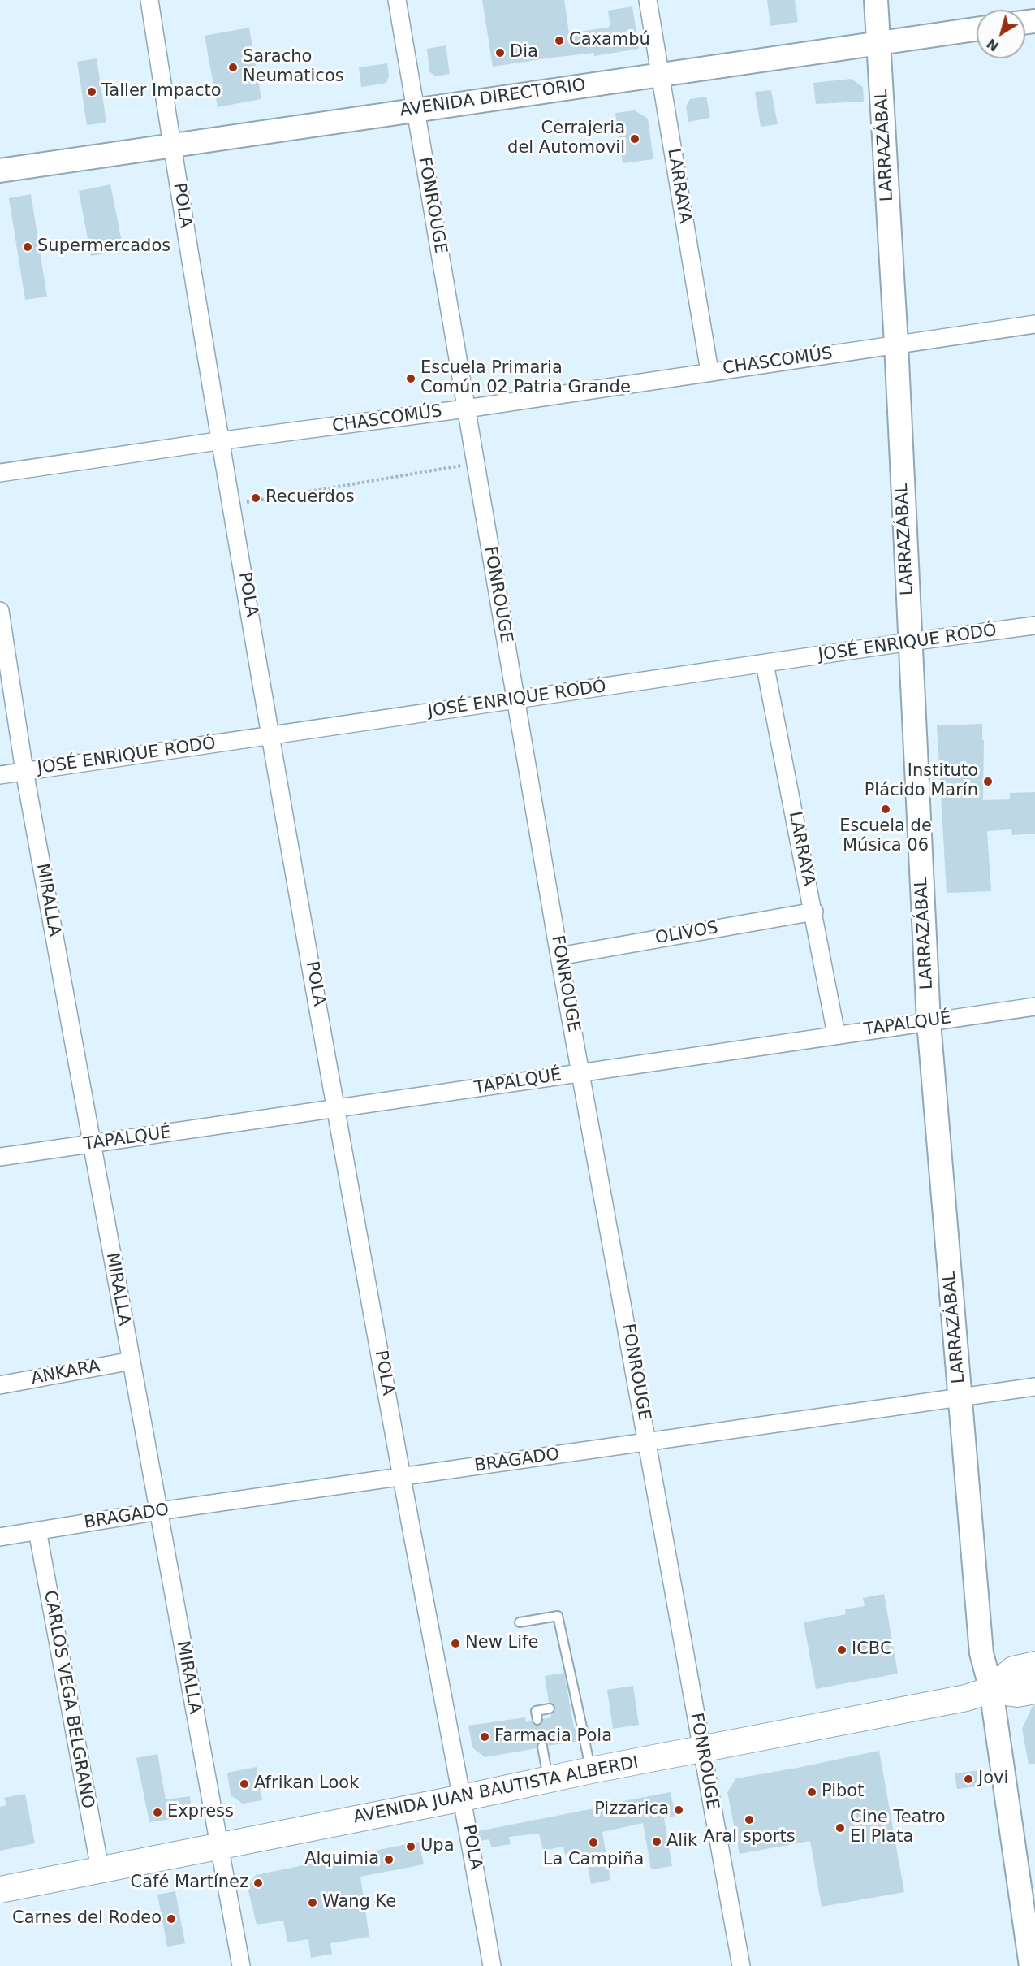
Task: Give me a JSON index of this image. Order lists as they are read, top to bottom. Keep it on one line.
{"streets":{"main road":["AVENIDA JUAN BAUTISTA ALBERDI"],"street":["AVENIDA DIRECTORIO","LARRAZÁBAL","LARRAYA","POLA","FONROUGE","CHASCOMÚS","JOSÉ ENRIQUE RODÓ","MIRALLA","OLIVOS","TAPALQUÉ","ANKARA","BRAGADO","CARLOS VEGA BELGRANO"]},"crossings":[["AVENIDA DIRECTORIO","LARRAZÁBAL"],["AVENIDA DIRECTORIO","LARRAYA"],["AVENIDA DIRECTORIO","POLA"],["AVENIDA DIRECTORIO","FONROUGE"],["LARRAZÁBAL","CHASCOMÚS"],["LARRAZÁBAL","JOSÉ ENRIQUE RODÓ"],["LARRAZÁBAL","TAPALQUÉ"],["LARRAZÁBAL","BRAGADO"],["LARRAZÁBAL","AVENIDA JUAN BAUTISTA ALBERDI"],["LARRAYA","CHASCOMÚS"],["LARRAYA","JOSÉ ENRIQUE RODÓ"],["LARRAYA","OLIVOS"],["LARRAYA","TAPALQUÉ"],["POLA","CHASCOMÚS"],["POLA","JOSÉ ENRIQUE RODÓ"],["POLA","TAPALQUÉ"],["POLA","BRAGADO"],["POLA","AVENIDA JUAN BAUTISTA ALBERDI"],["FONROUGE","CHASCOMÚS"],["FONROUGE","JOSÉ ENRIQUE RODÓ"],["FONROUGE","OLIVOS"],["FONROUGE","TAPALQUÉ"],["FONROUGE","BRAGADO"],["FONROUGE","AVENIDA JUAN BAUTISTA ALBERDI"],["JOSÉ ENRIQUE RODÓ","MIRALLA"],["MIRALLA","TAPALQUÉ"],["MIRALLA","ANKARA"],["MIRALLA","BRAGADO"],["MIRALLA","AVENIDA JUAN BAUTISTA ALBERDI"],["BRAGADO","CARLOS VEGA BELGRANO"],["CARLOS VEGA BELGRANO","AVENIDA JUAN BAUTISTA ALBERDI"]],"places":["Caxambú","Dia","Saracho Neumaticos","Taller Impacto","Cerrajeria del Automovil","Supermercados","Escuela Primaria Común 02 Patria Grande","Recuerdos","Instituto Plácido Marín","Escuela de Música 06","New Life","ICBC","Farmacia Pola","Jovi","Afrikan Look","Pibot","Pizzarica","Express","Aral sports","Cine Teatro El Plata","Alik","La Campiña","Upa","Alquimia","Café Martínez","Wang Ke","Carnes del Rodeo"],"north":"bottom left"}
